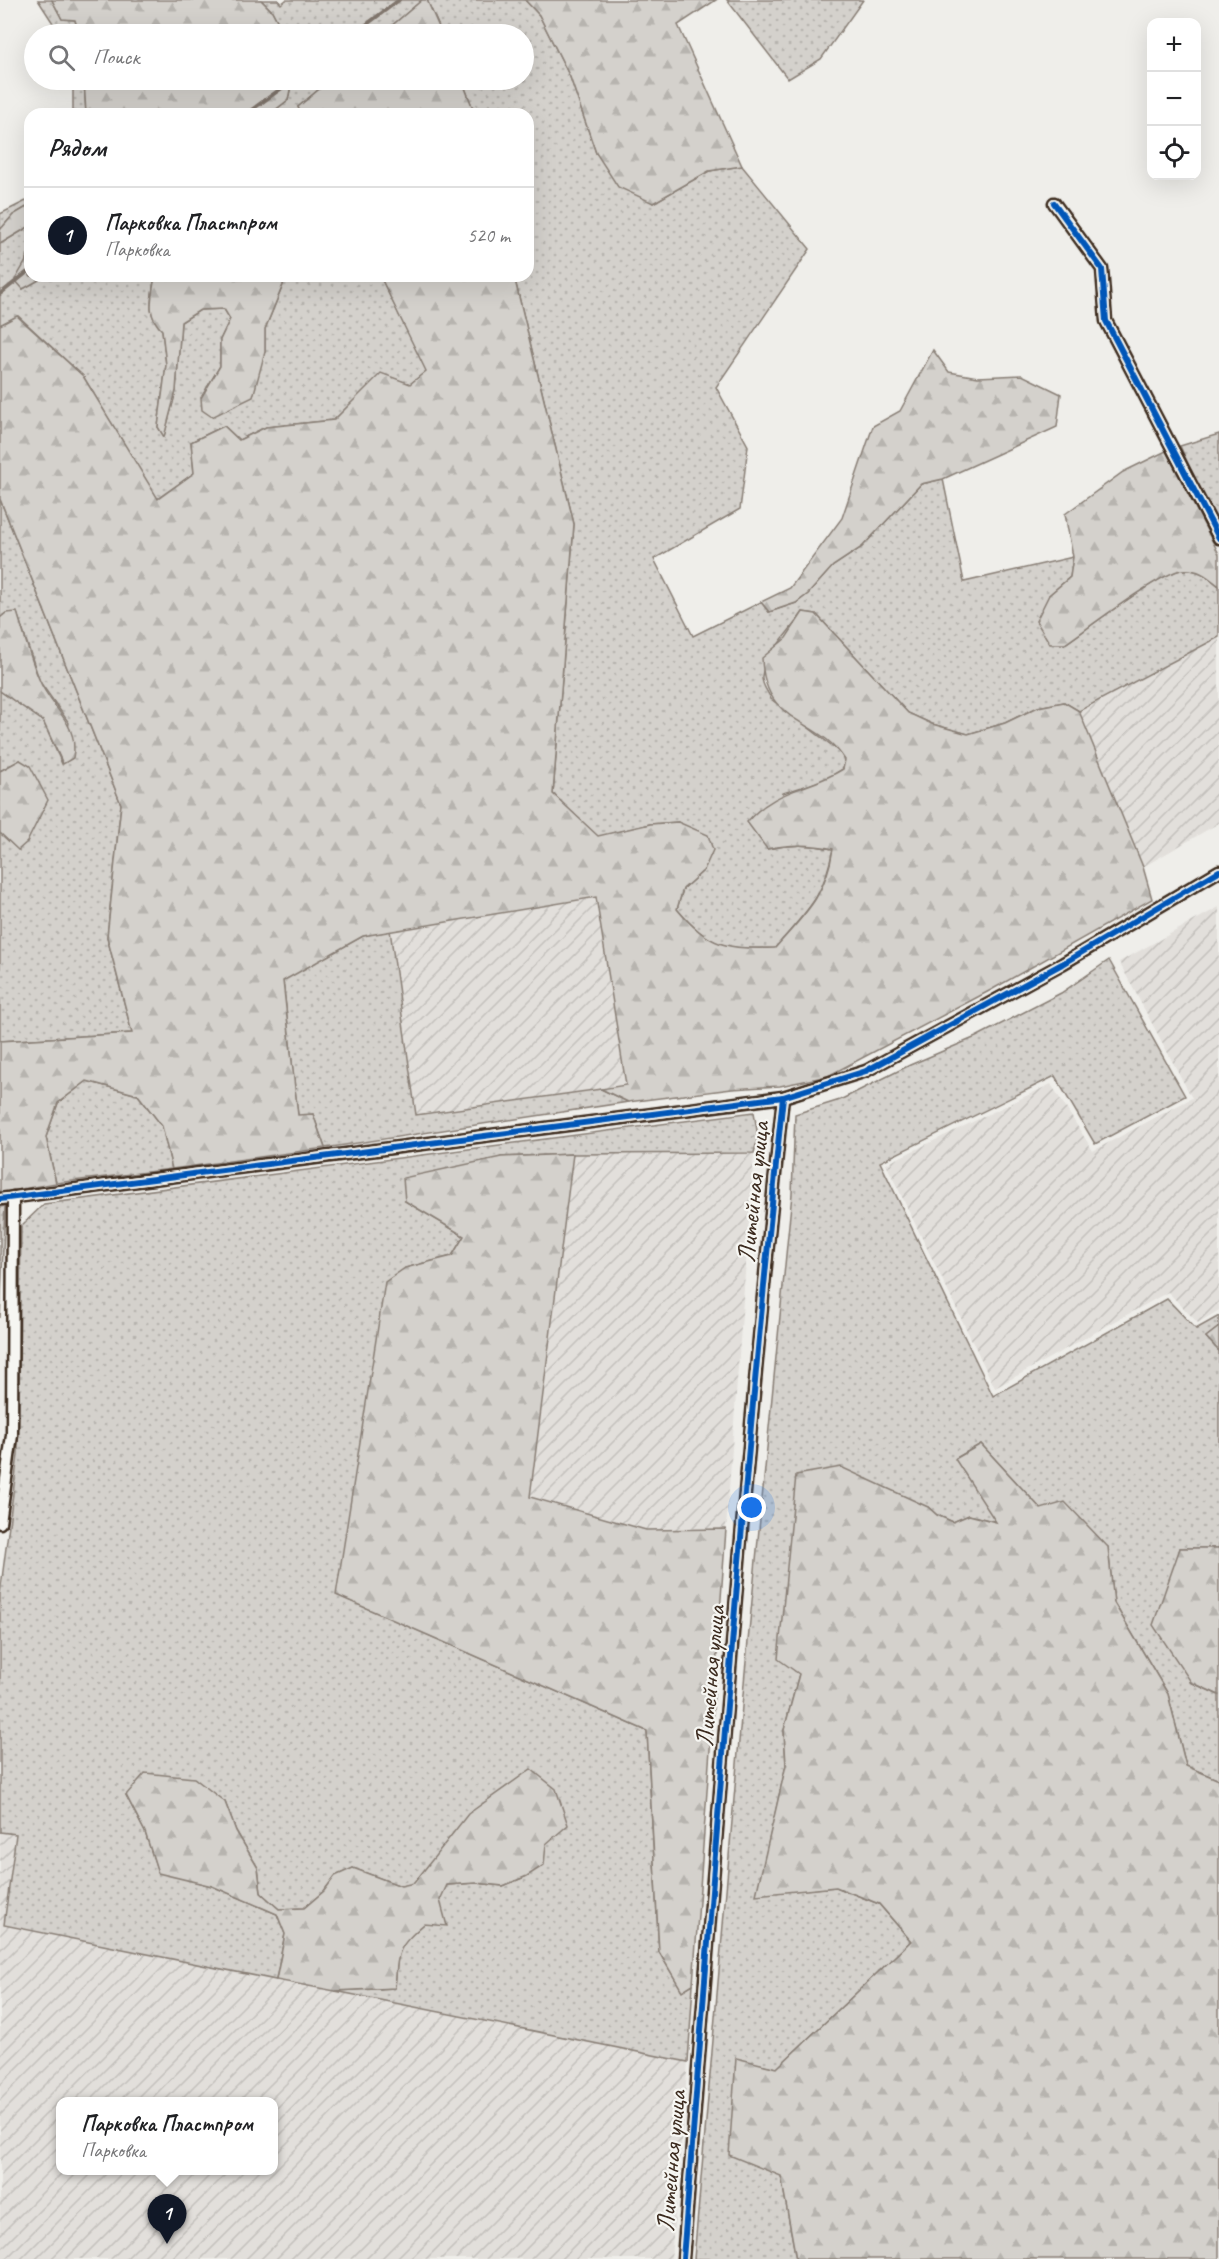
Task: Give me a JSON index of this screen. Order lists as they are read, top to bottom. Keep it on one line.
{"streets":{"street":["Литейная улица"]},"page":{"map_buttons":["+","−"],"search":"Поиск","heading":"Рядом","list":[{"mark":"1","name":"Парковка Пластпром","note":"Парковка","value":"520 m"}],"popup":["Парковка Пластпром","Парковка"],"pins":"1"}}
